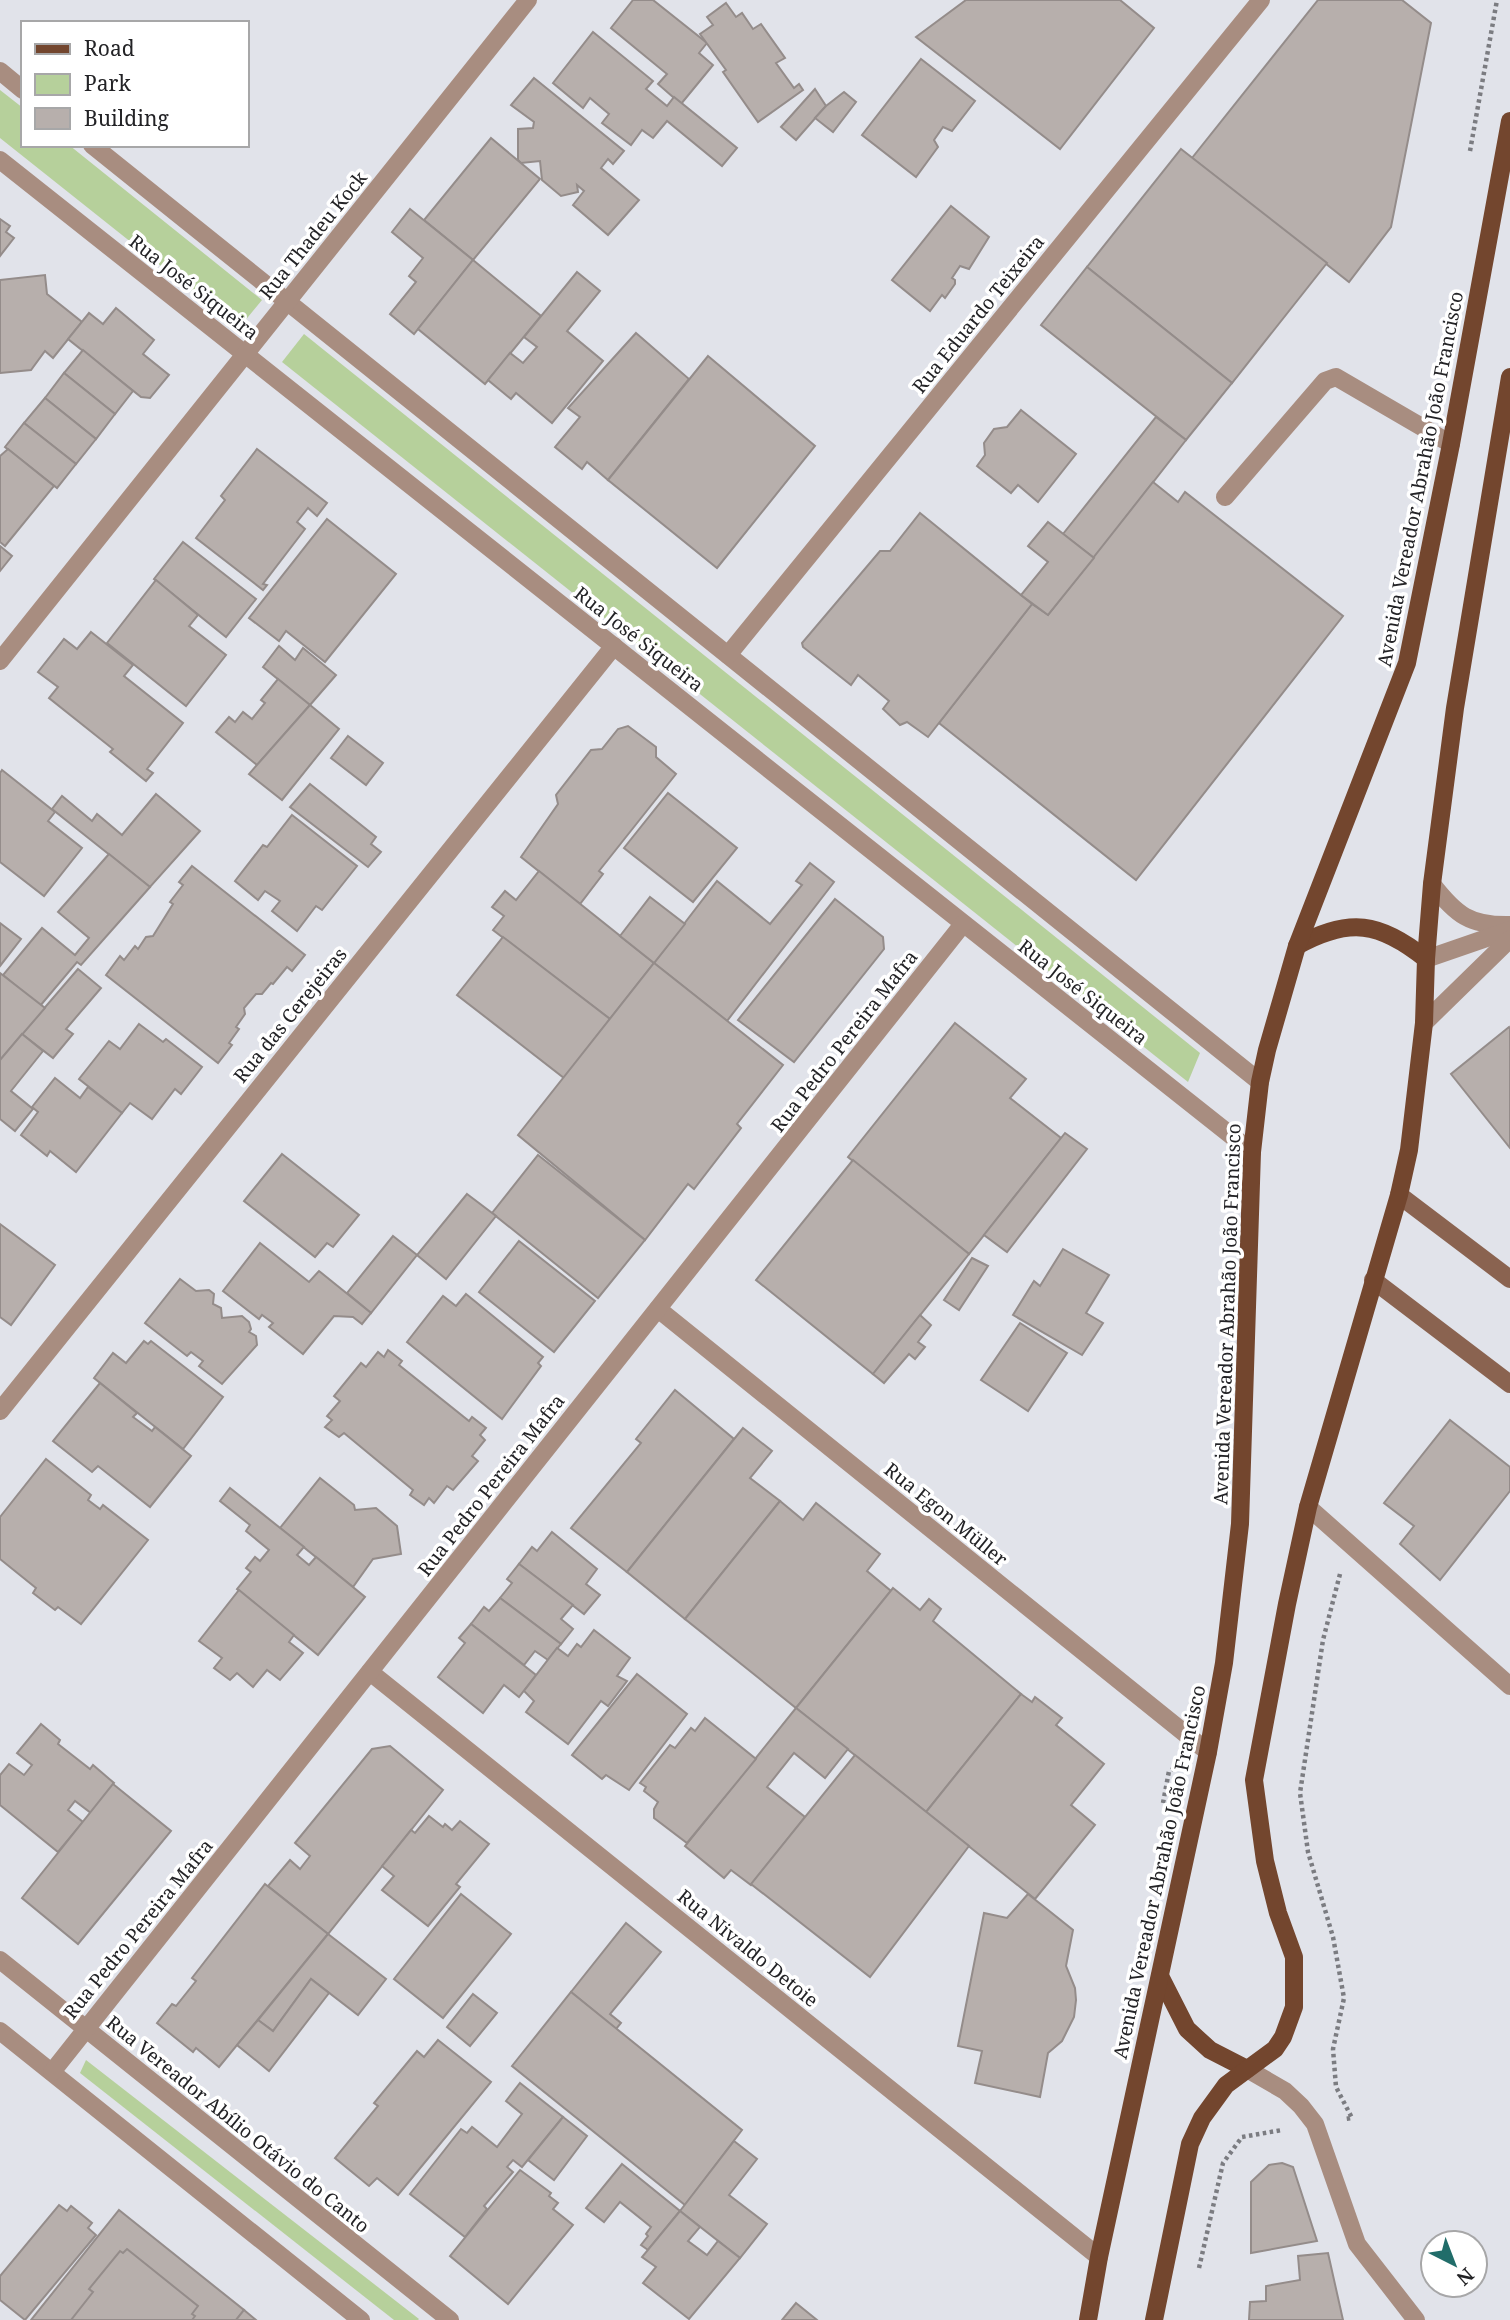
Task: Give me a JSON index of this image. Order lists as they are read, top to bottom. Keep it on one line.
{"streets":{"main road":["Avenida Vereador Abrahão João Francisco"],"street":["Rua Thadeu Kock","Rua José Siqueira","Rua Eduardo Teixeira","Rua das Cerejeiras","Rua Pedro Pereira Mafra","Rua Egon Müller","Rua Nivaldo Detoie","Rua Vereador Abílio Otávio do Canto"]},"crossings":[["Rua Thadeu Kock","Rua José Siqueira"],["Rua José Siqueira","Rua Eduardo Teixeira"],["Rua José Siqueira","Avenida Vereador Abrahão João Francisco"],["Rua José Siqueira","Rua das Cerejeiras"],["Rua José Siqueira","Rua Pedro Pereira Mafra"],["Avenida Vereador Abrahão João Francisco","Rua Egon Müller"],["Avenida Vereador Abrahão João Francisco","Rua Nivaldo Detoie"],["Rua Pedro Pereira Mafra","Rua Egon Müller"],["Rua Pedro Pereira Mafra","Rua Nivaldo Detoie"],["Rua Pedro Pereira Mafra","Rua Vereador Abílio Otávio do Canto"]],"legend":["Road","Park","Building"],"north":"bottom right"}
